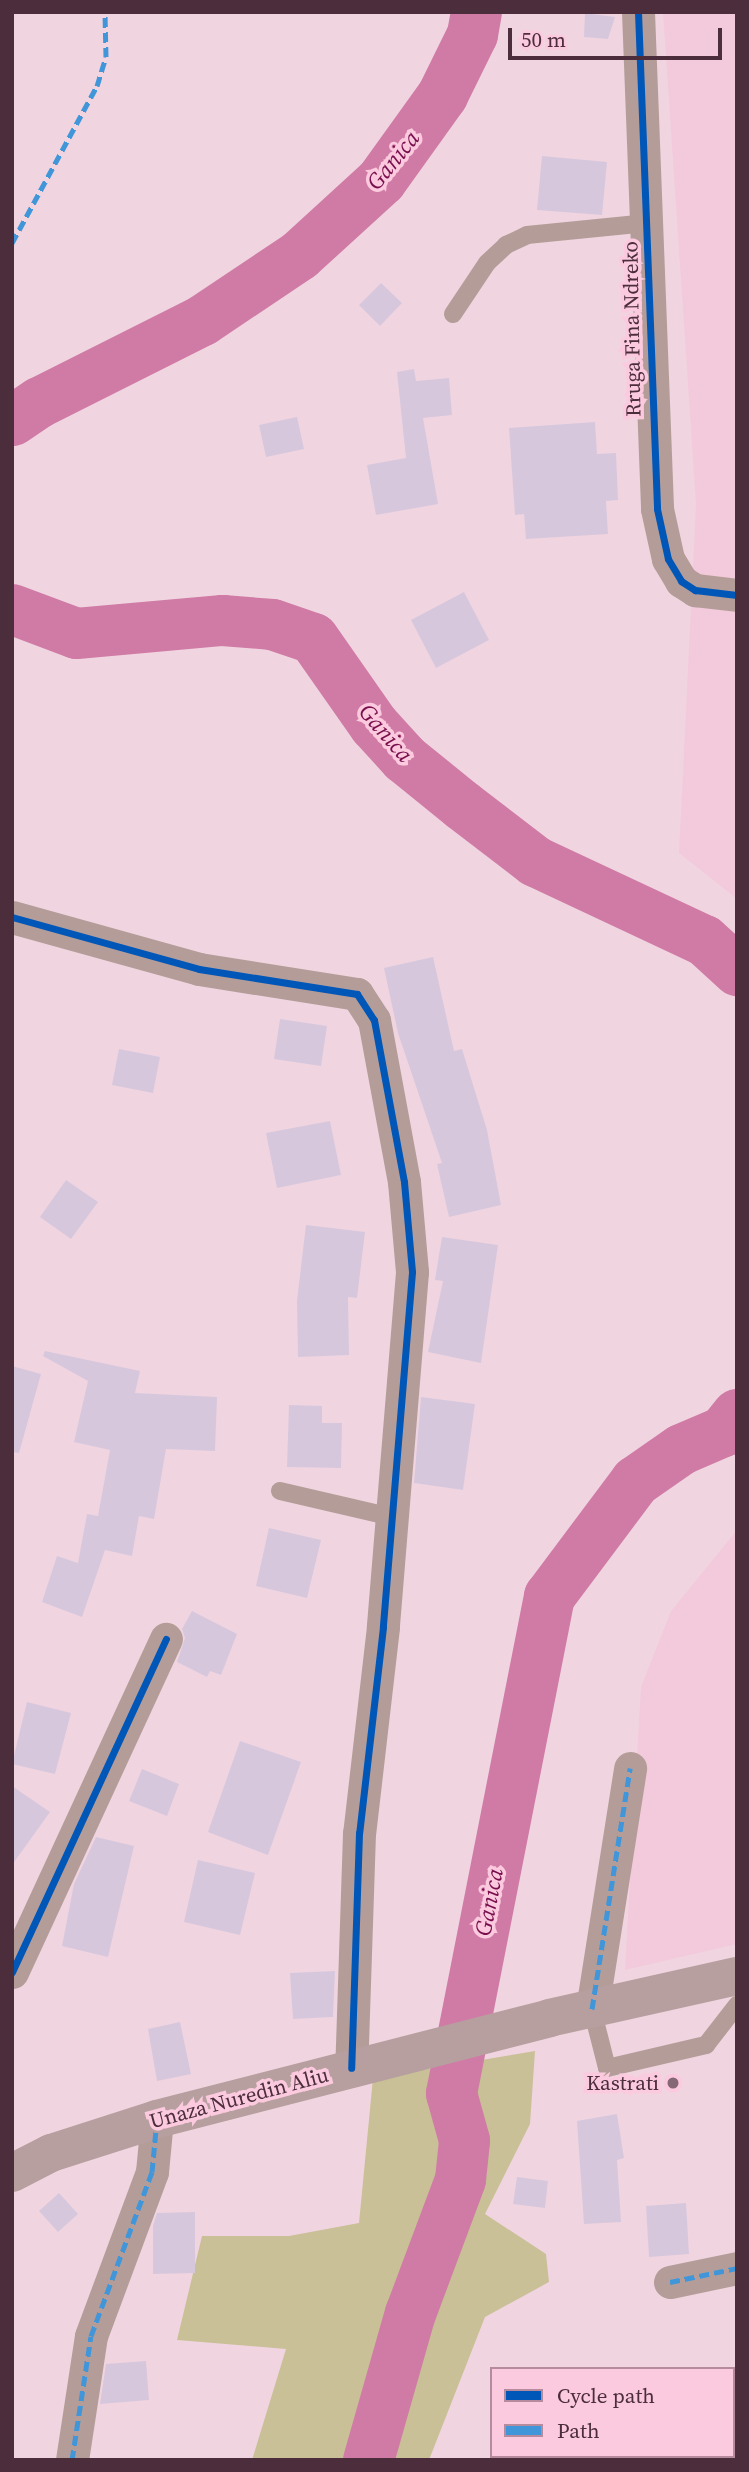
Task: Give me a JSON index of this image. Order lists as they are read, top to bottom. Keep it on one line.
{"streets":{"main road":["Unaza Nuredin Aliu"],"street":["Rruga Fina Ndreko"]},"water":["Ganica"],"places":["Kastrati"],"legend":["Cycle path","Path"],"scale_bar":"50 m"}
